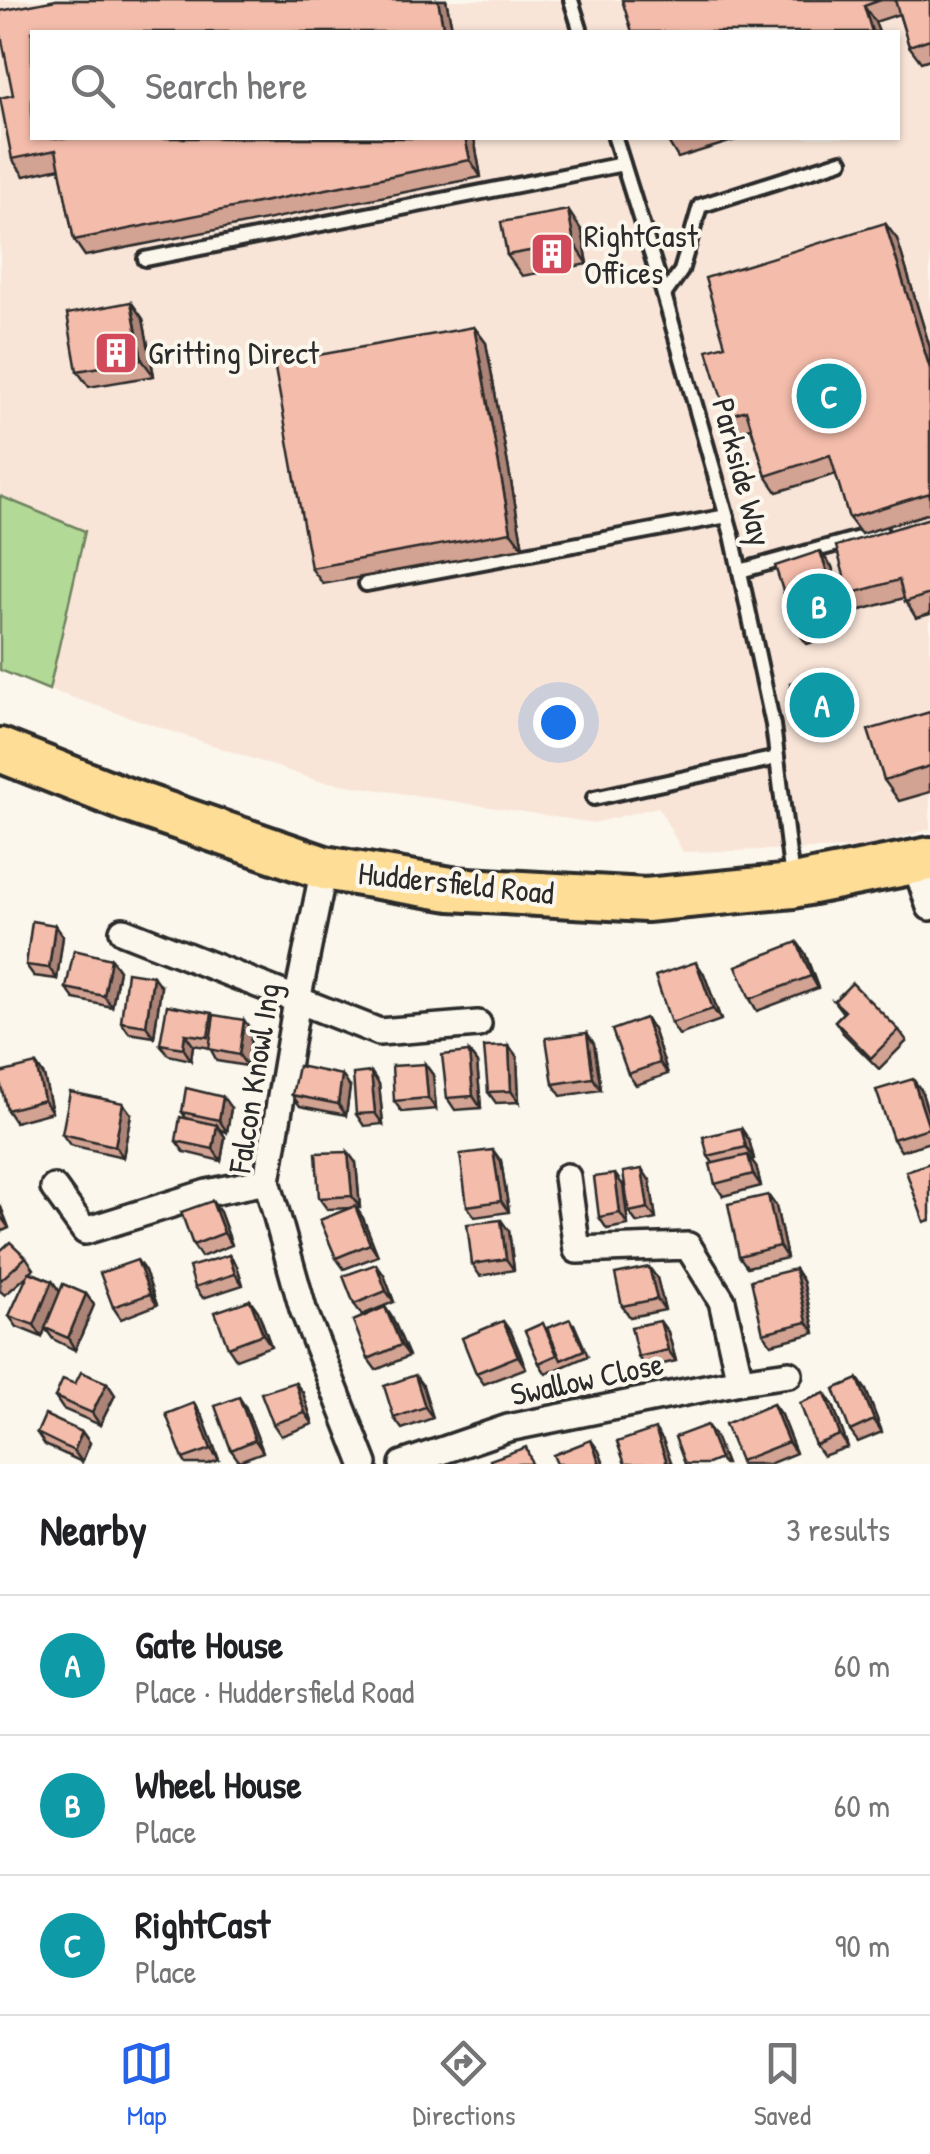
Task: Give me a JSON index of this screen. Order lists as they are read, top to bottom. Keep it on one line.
{"streets":{"highway":["Huddersfield Road"],"street":["Falcon Knowl Ing","Swallow Close"],"lane":["Parkside Way"]},"crossings":[["Parkside Way","Huddersfield Road"],["Huddersfield Road","Falcon Knowl Ing"]],"places":{"building":["RightCast Offices","Gritting Direct"]},"page":{"search":"Search here","pins":["C","B","A"],"heading":["Nearby","3 results"],"list":[{"mark":"A","name":"Gate House","note":"Place · Huddersfield Road","value":"60 m"},{"mark":"B","name":"Wheel House","note":"Place","value":"60 m"},{"mark":"C","name":"RightCast","note":"Place","value":"90 m"}],"nav":["Map","Directions","Saved"]}}
